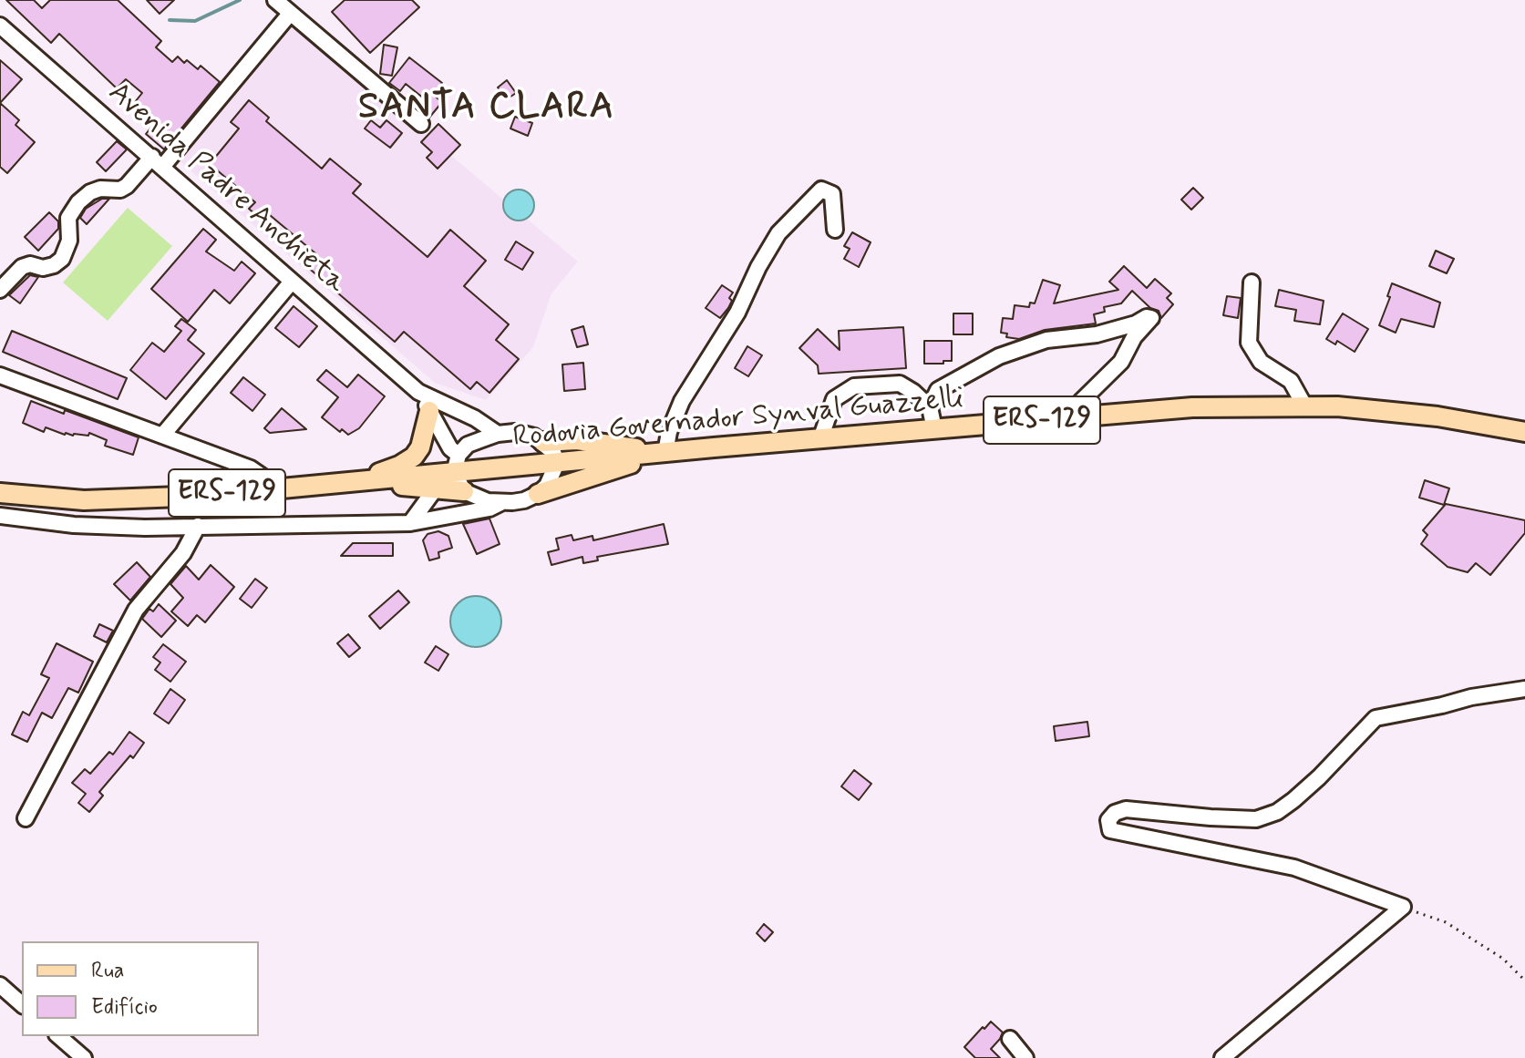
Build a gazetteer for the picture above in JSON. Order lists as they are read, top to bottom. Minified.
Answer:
{"streets":{"main road":["Rodovia Governador Synval Guazzelli","ERS-129"],"street":["Avenida Padre Anchieta"]},"crossings":[["Avenida Padre Anchieta","Rodovia Governador Synval Guazzelli"]],"districts":["SANTA CLARA"],"legend":["Rua","Edifício"]}
